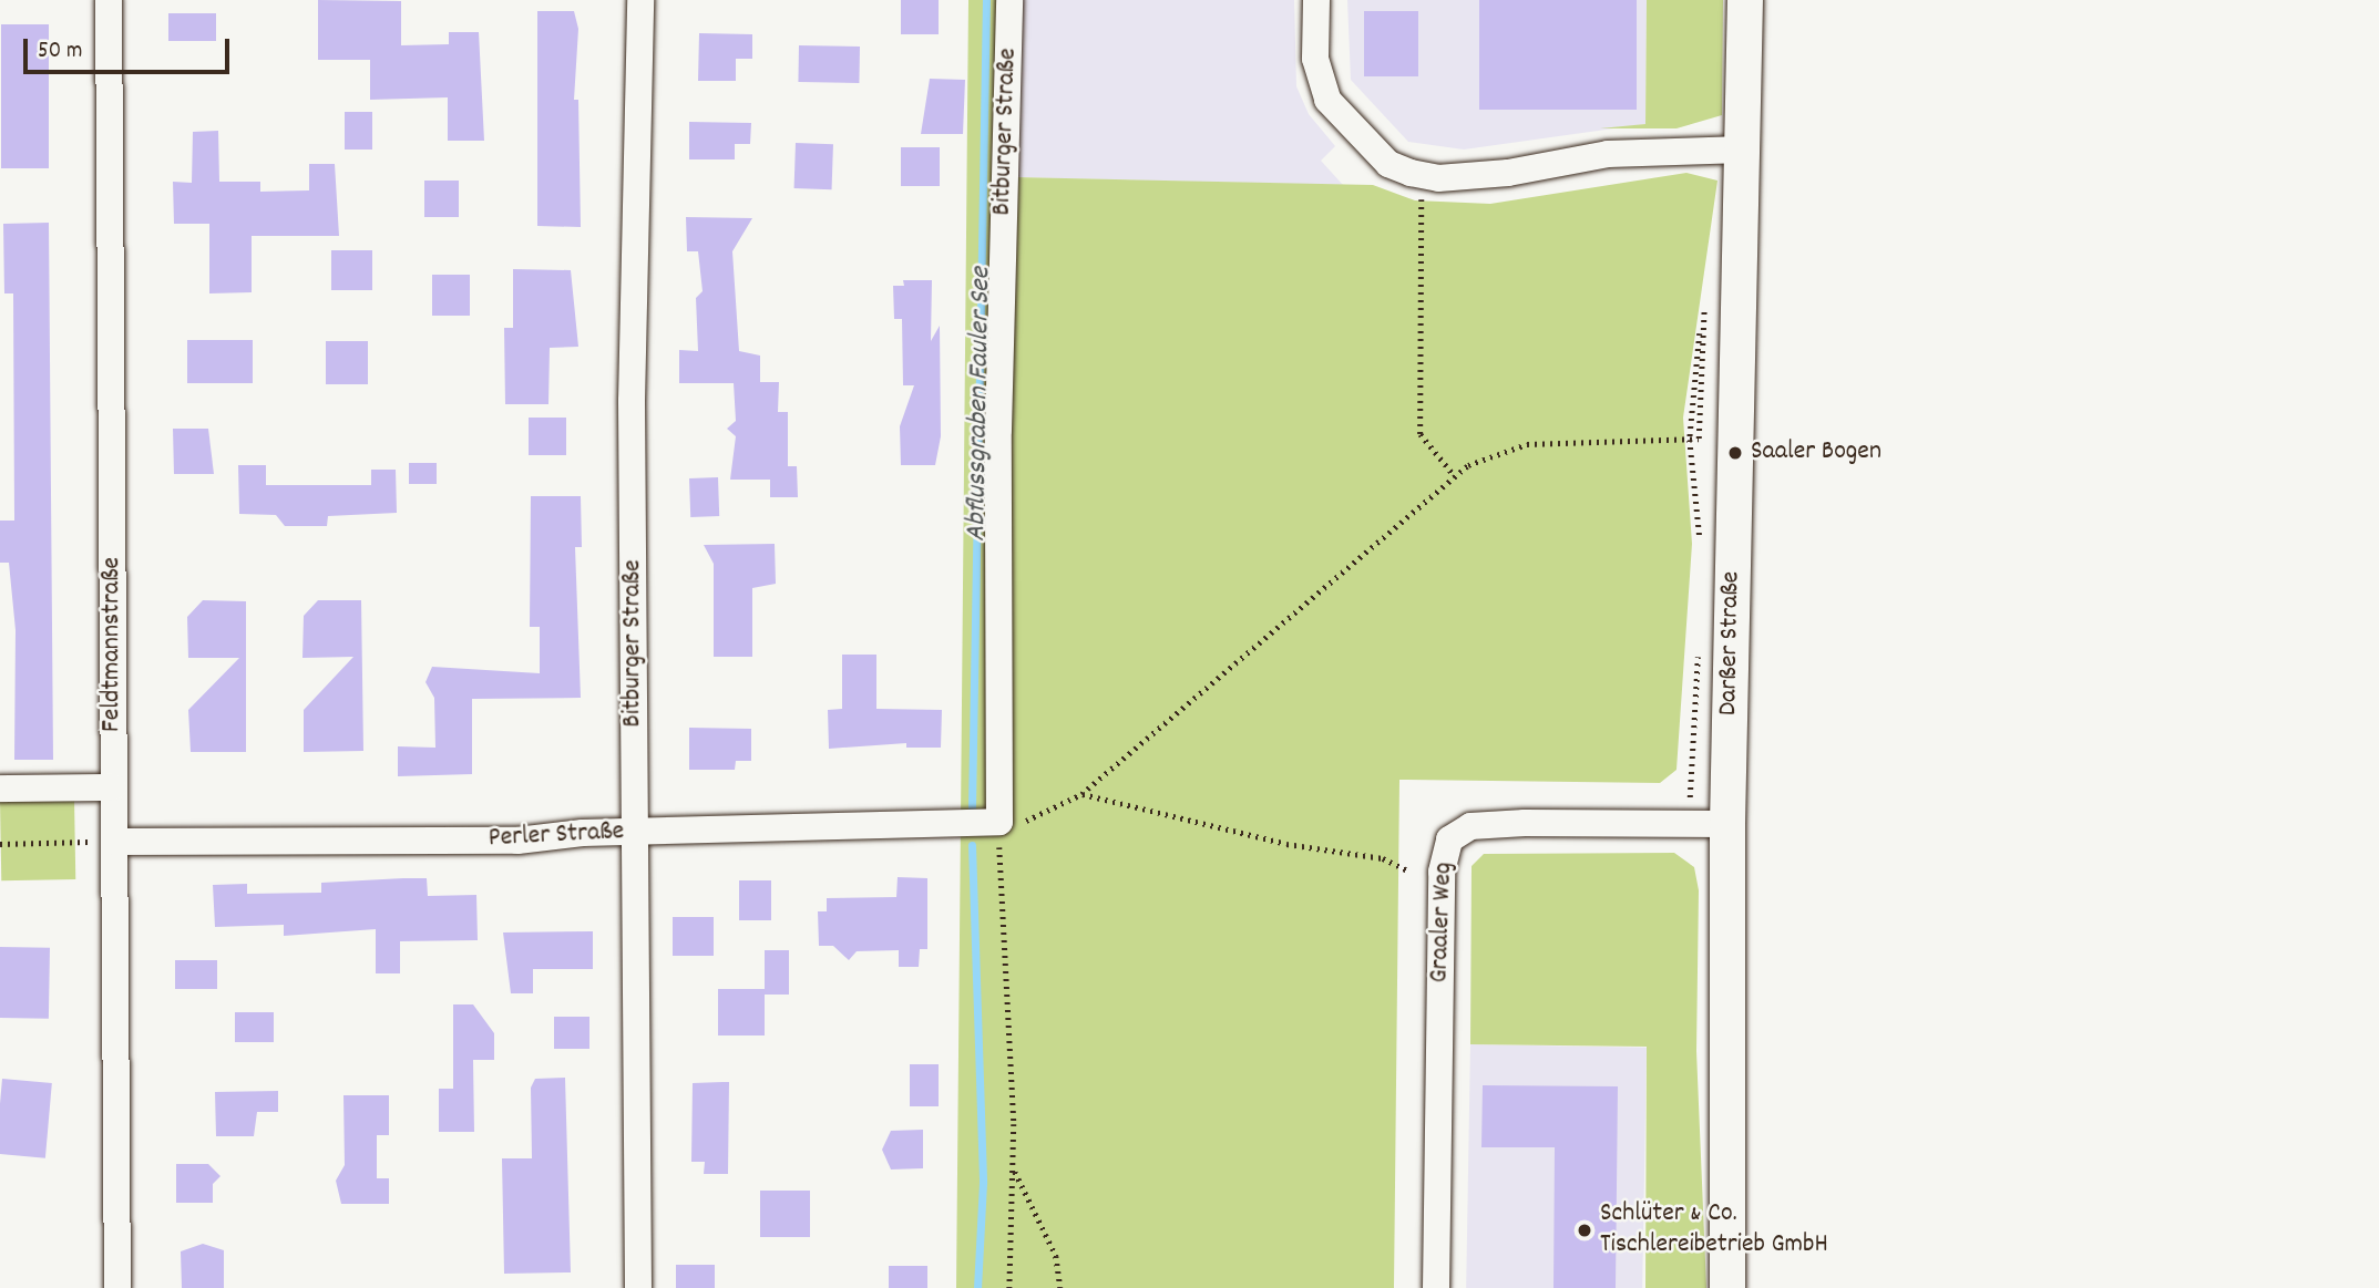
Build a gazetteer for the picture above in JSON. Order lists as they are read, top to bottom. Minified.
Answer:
{"streets":{"main road":["Darßer Straße"],"street":["Bitburger Straße","Feldtmannstraße","Perler Straße","Graaler Weg"]},"crossings":[["Bitburger Straße","Perler Straße"],["Darßer Straße","Graaler Weg"],["Feldtmannstraße","Perler Straße"]],"water":["Abflussgraben Fauler See"],"places":["Saaler Bogen","Schlüter & Co. Tischlereibetrieb GmbH"],"scale_bar":"50 m"}
